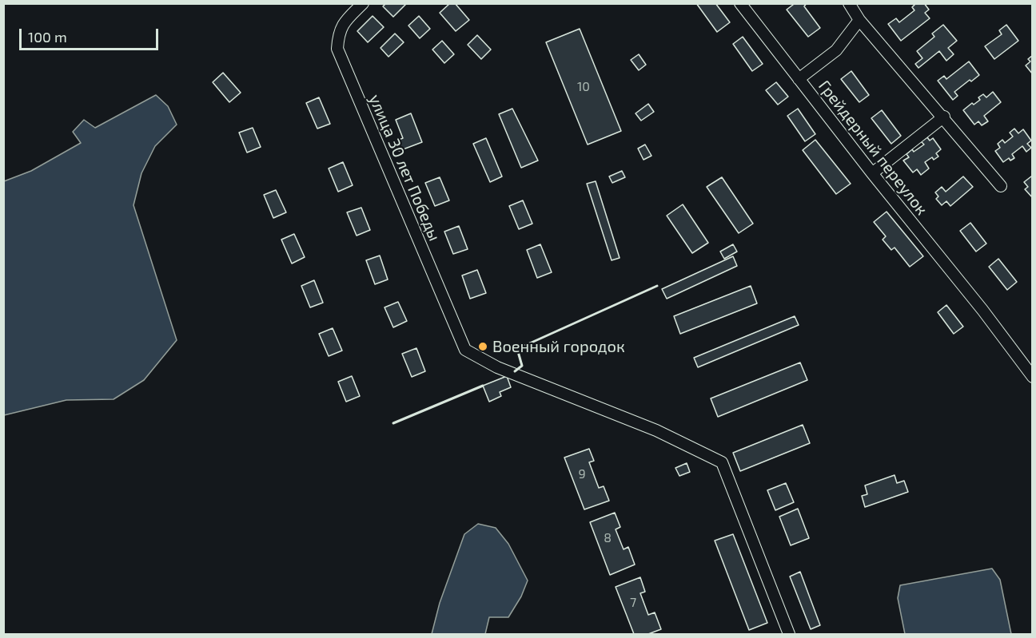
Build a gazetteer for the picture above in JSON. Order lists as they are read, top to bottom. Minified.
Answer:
{"streets":{"street":["Грейдерный переулок","улица 30 лет Победы"]},"places":["Военный городок"],"house_numbers":["10","9","8","7"],"scale_bar":"100 m"}
